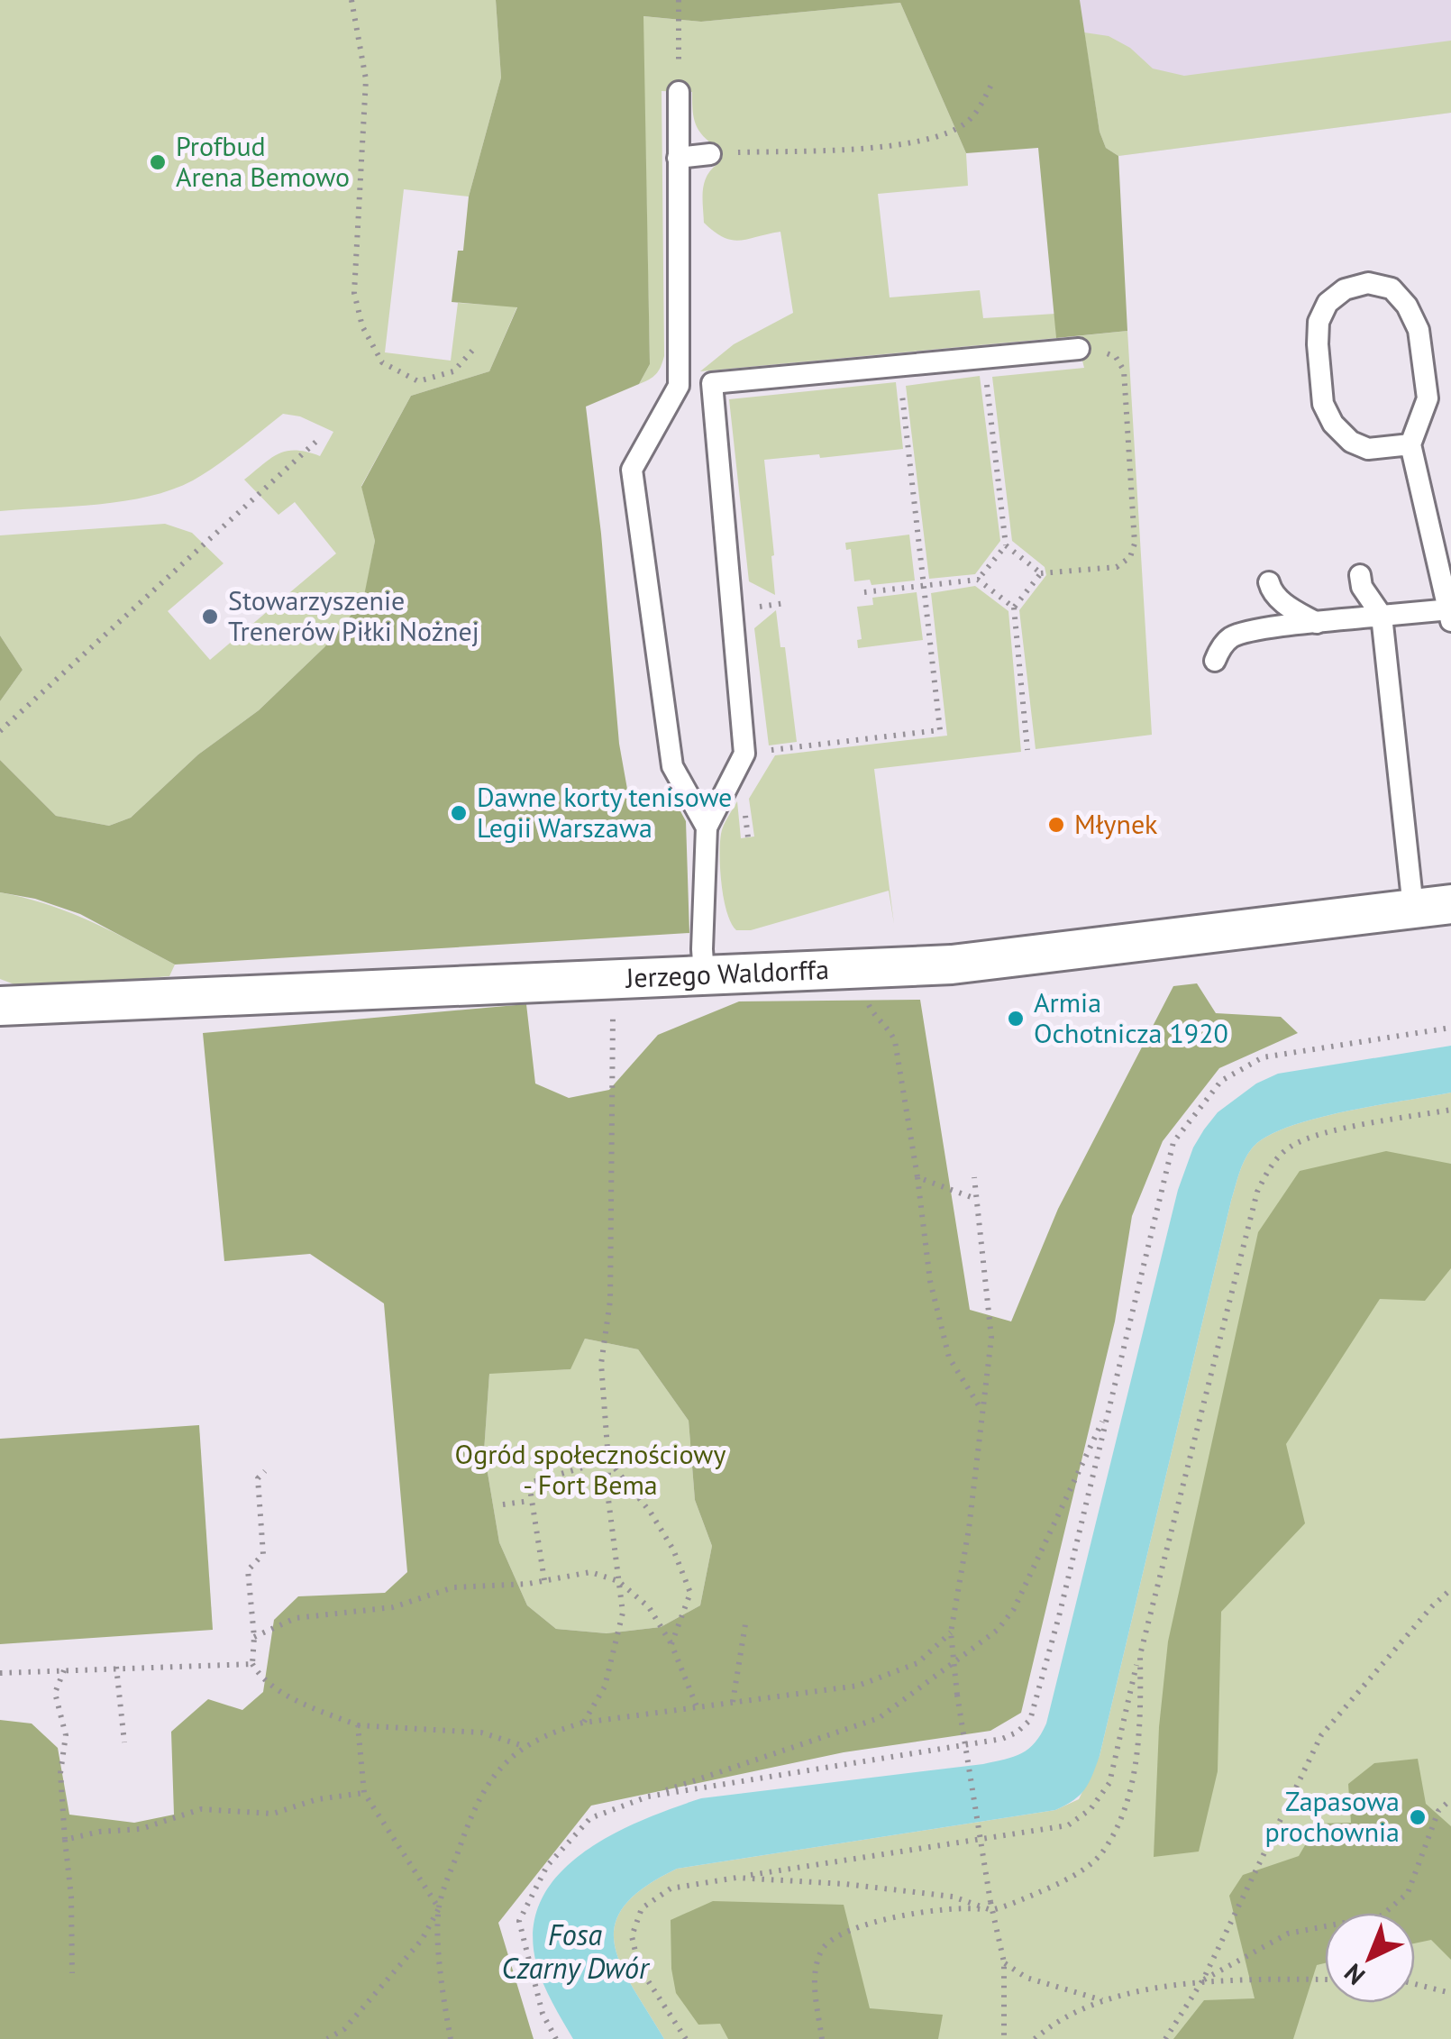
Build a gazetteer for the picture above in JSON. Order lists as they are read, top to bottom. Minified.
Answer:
{"streets":{"street":["Jerzego Waldorffa"]},"water":["Fosa Czarny Dwór"],"parks":["Ogród społecznościowy - Fort Bema"],"places":["Profbud Arena Bemowo","Stowarzyszenie Trenerów Piłki Nożnej","Dawne korty tenisowe Legii Warszawa","Młynek","Armia Ochotnicza 1920","Zapasowa prochownia"],"north":"bottom left"}
